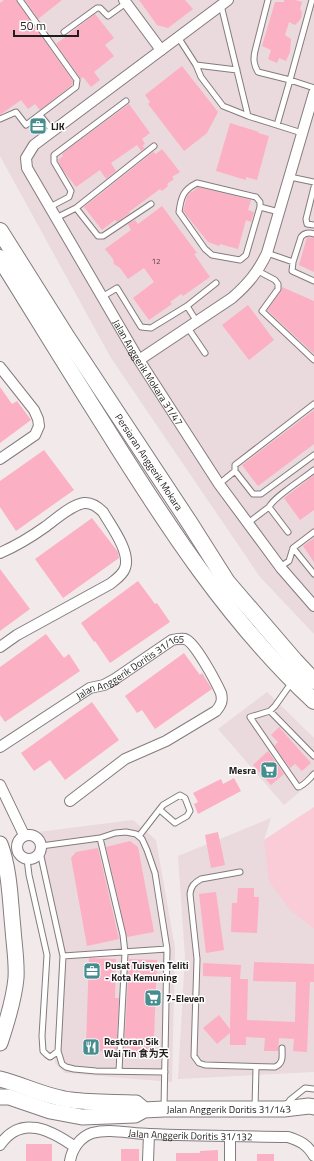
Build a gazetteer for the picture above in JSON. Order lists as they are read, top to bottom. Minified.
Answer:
{"streets":{"main road":["Persiaran Anggerik Mokara"],"street":["Jalan Anggerik Mokara 31/47","Jalan Anggerik Doritis 31/165","Jalan Anggerik Doritis 31/143","Jalan Anggerik Doritis 31/132"]},"places":{"office":["LJK","Pusat Tuisyen Teliti - Kota Kemuning"],"supermarket":["Mesra","7-Eleven"],"restaurant":["Restoran Sik Wai Tin 食为天"]},"house_numbers":["12"],"scale_bar":"50 m"}
